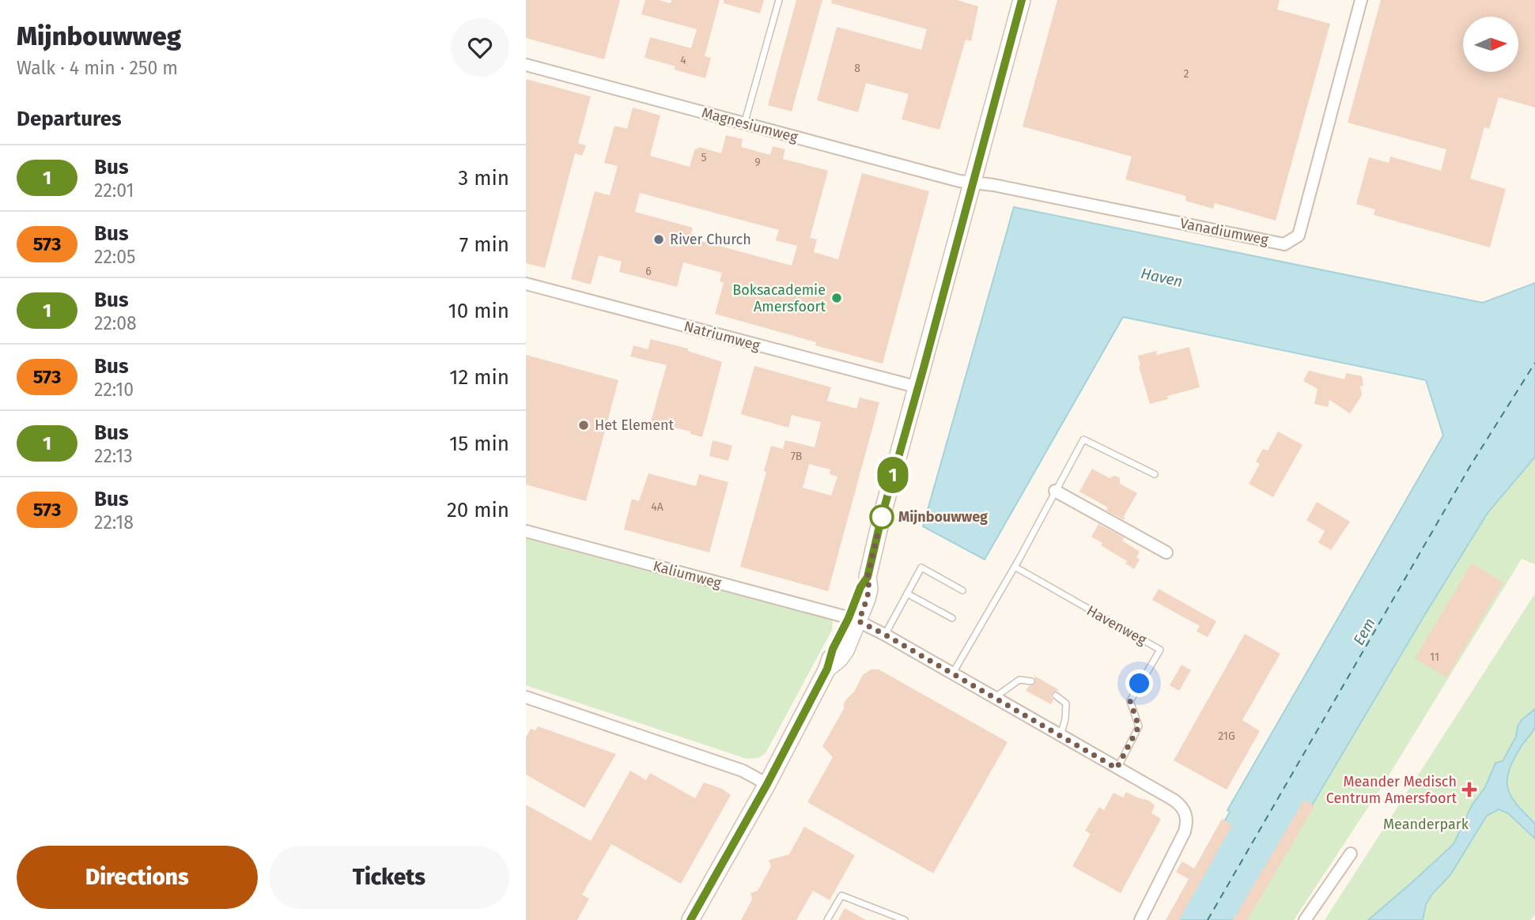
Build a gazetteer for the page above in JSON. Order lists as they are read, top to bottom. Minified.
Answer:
{"streets":{"street":["Magnesiumweg","Vanadiumweg","Natriumweg","Kaliumweg"],"lane":["Havenweg"]},"crossings":[["Magnesiumweg","Vanadiumweg"]],"water":["Haven","Eem"],"parks":["Meanderpark"],"places":{"other":["River Church","Boksacademie Amersfoort","Het Element","Mijnbouwweg"],"health":["Meander Medisch Centrum Amersfoort"]},"lines":["bus line 1"],"house_numbers":["4","8","2","5","9","6","7B","4A","11","21G"],"north":"right","page":{"heading":[["Mijnbouwweg","Walk · 4 min · 250 m"],"Departures"],"on_map":"1","list":[{"mark":"1","name":"Bus","note":"22:01","value":"3 min"},{"mark":"573","name":"Bus","note":"22:05","value":"7 min"},{"mark":"1","name":"Bus","note":"22:08","value":"10 min"},{"mark":"573","name":"Bus","note":"22:10","value":"12 min"},{"mark":"1","name":"Bus","note":"22:13","value":"15 min"},{"mark":"573","name":"Bus","note":"22:18","value":"20 min"}],"buttons":["Directions","Tickets"]}}
